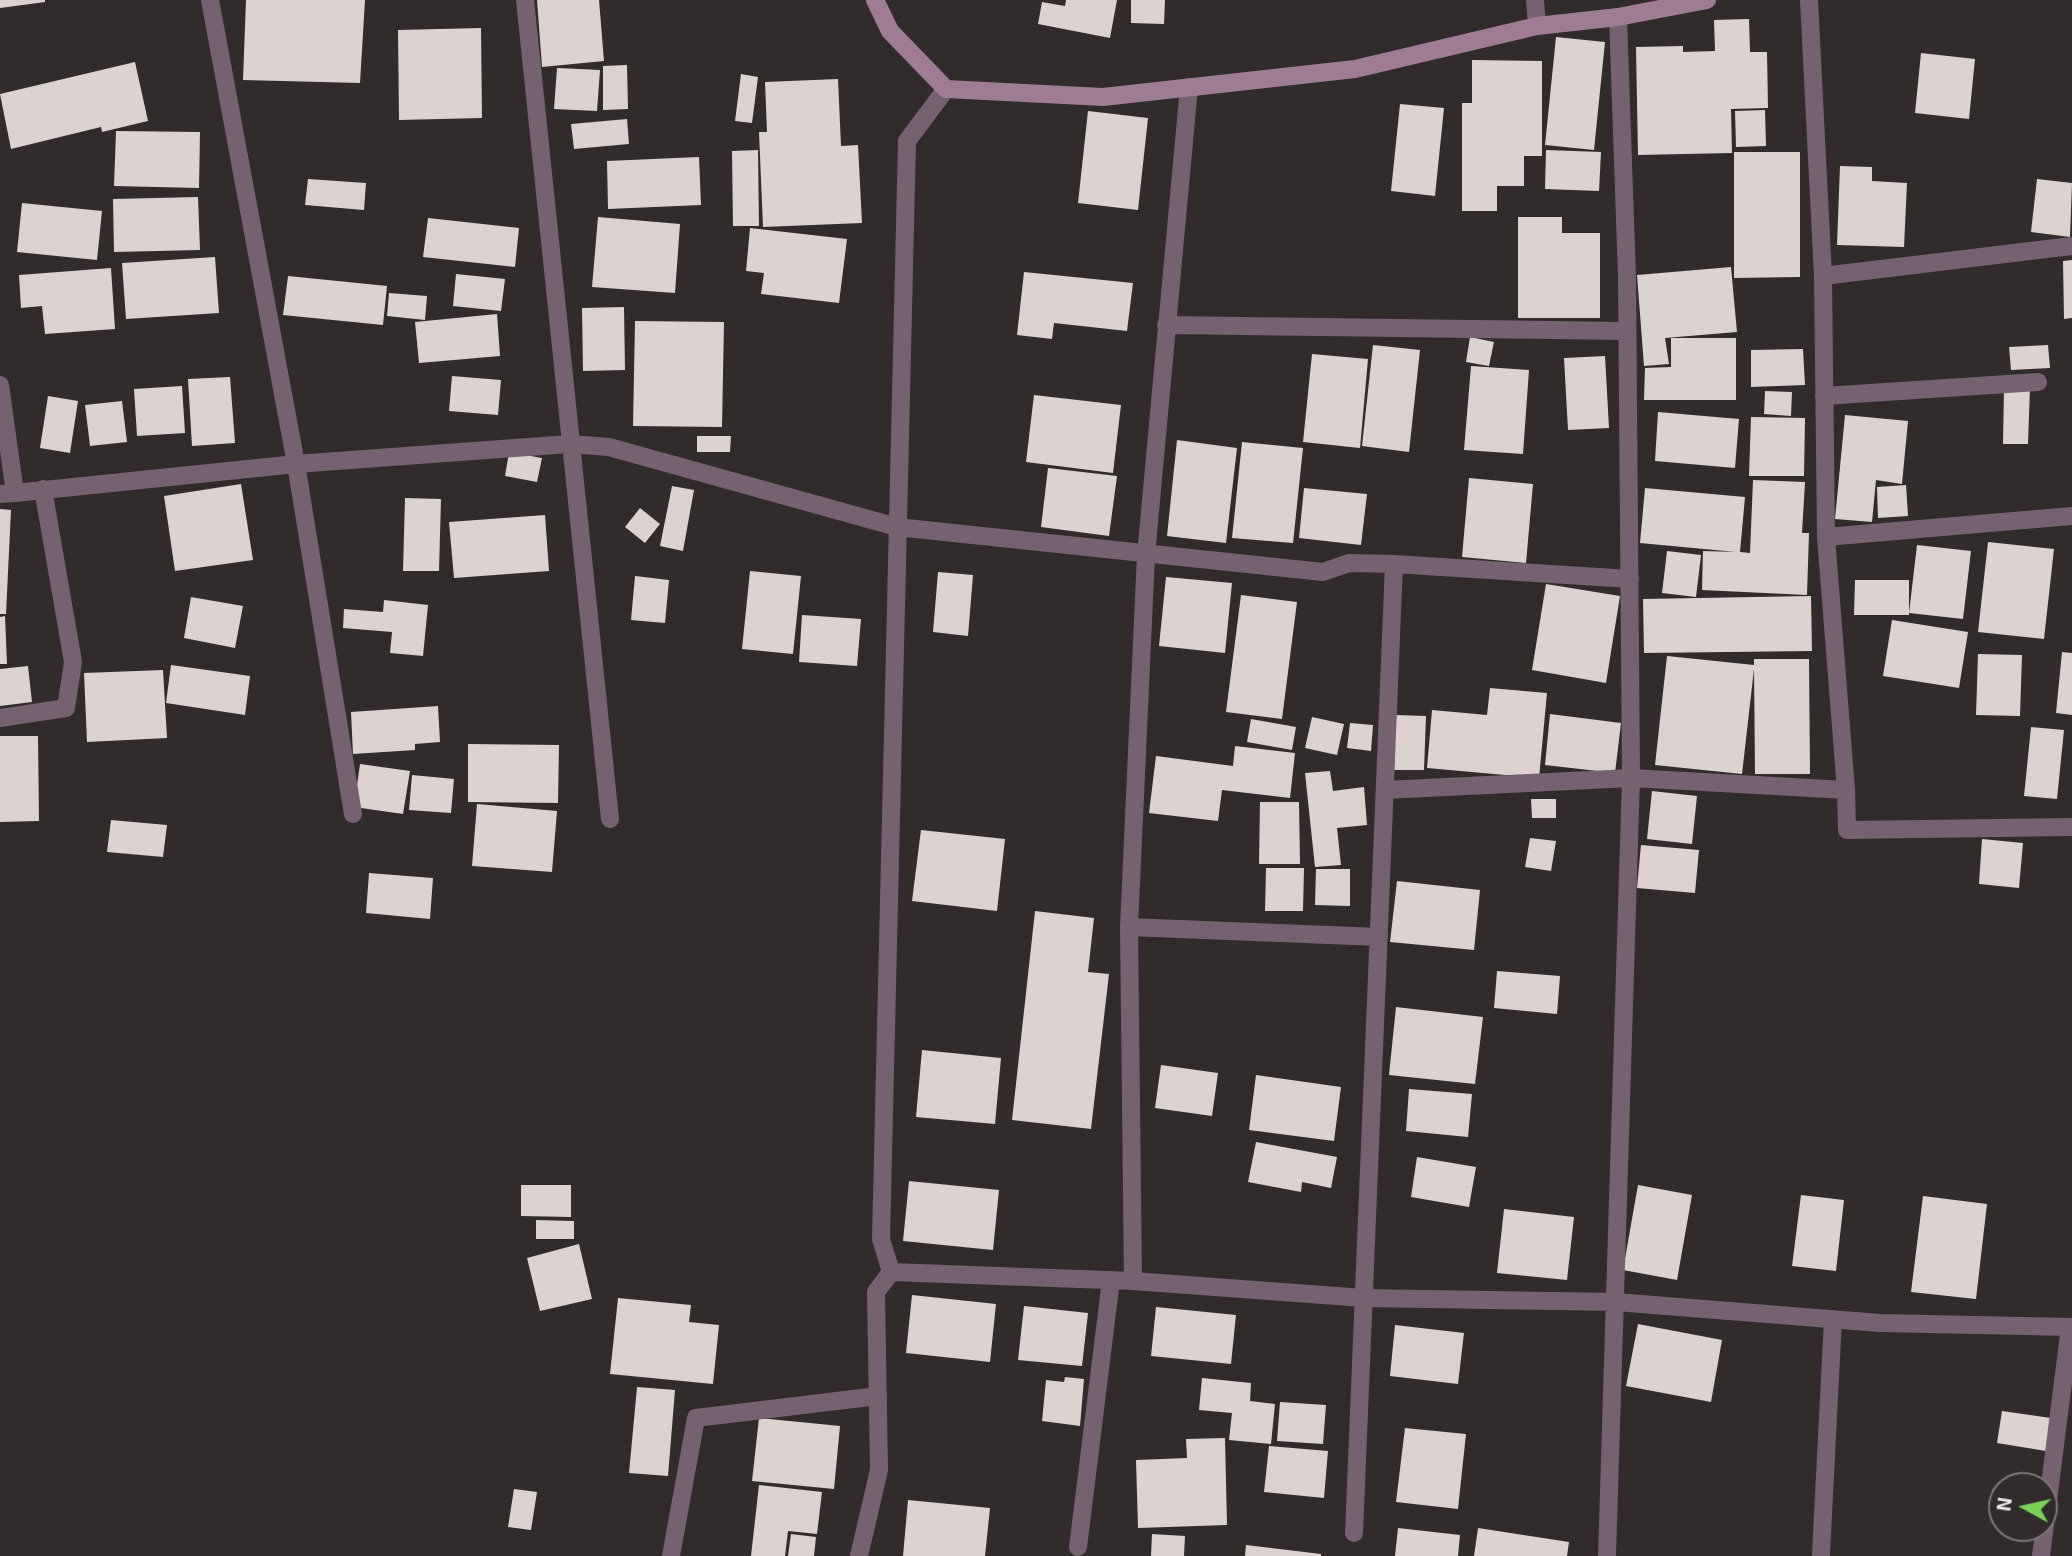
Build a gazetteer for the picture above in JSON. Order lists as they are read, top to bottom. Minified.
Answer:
{"north":"left"}
